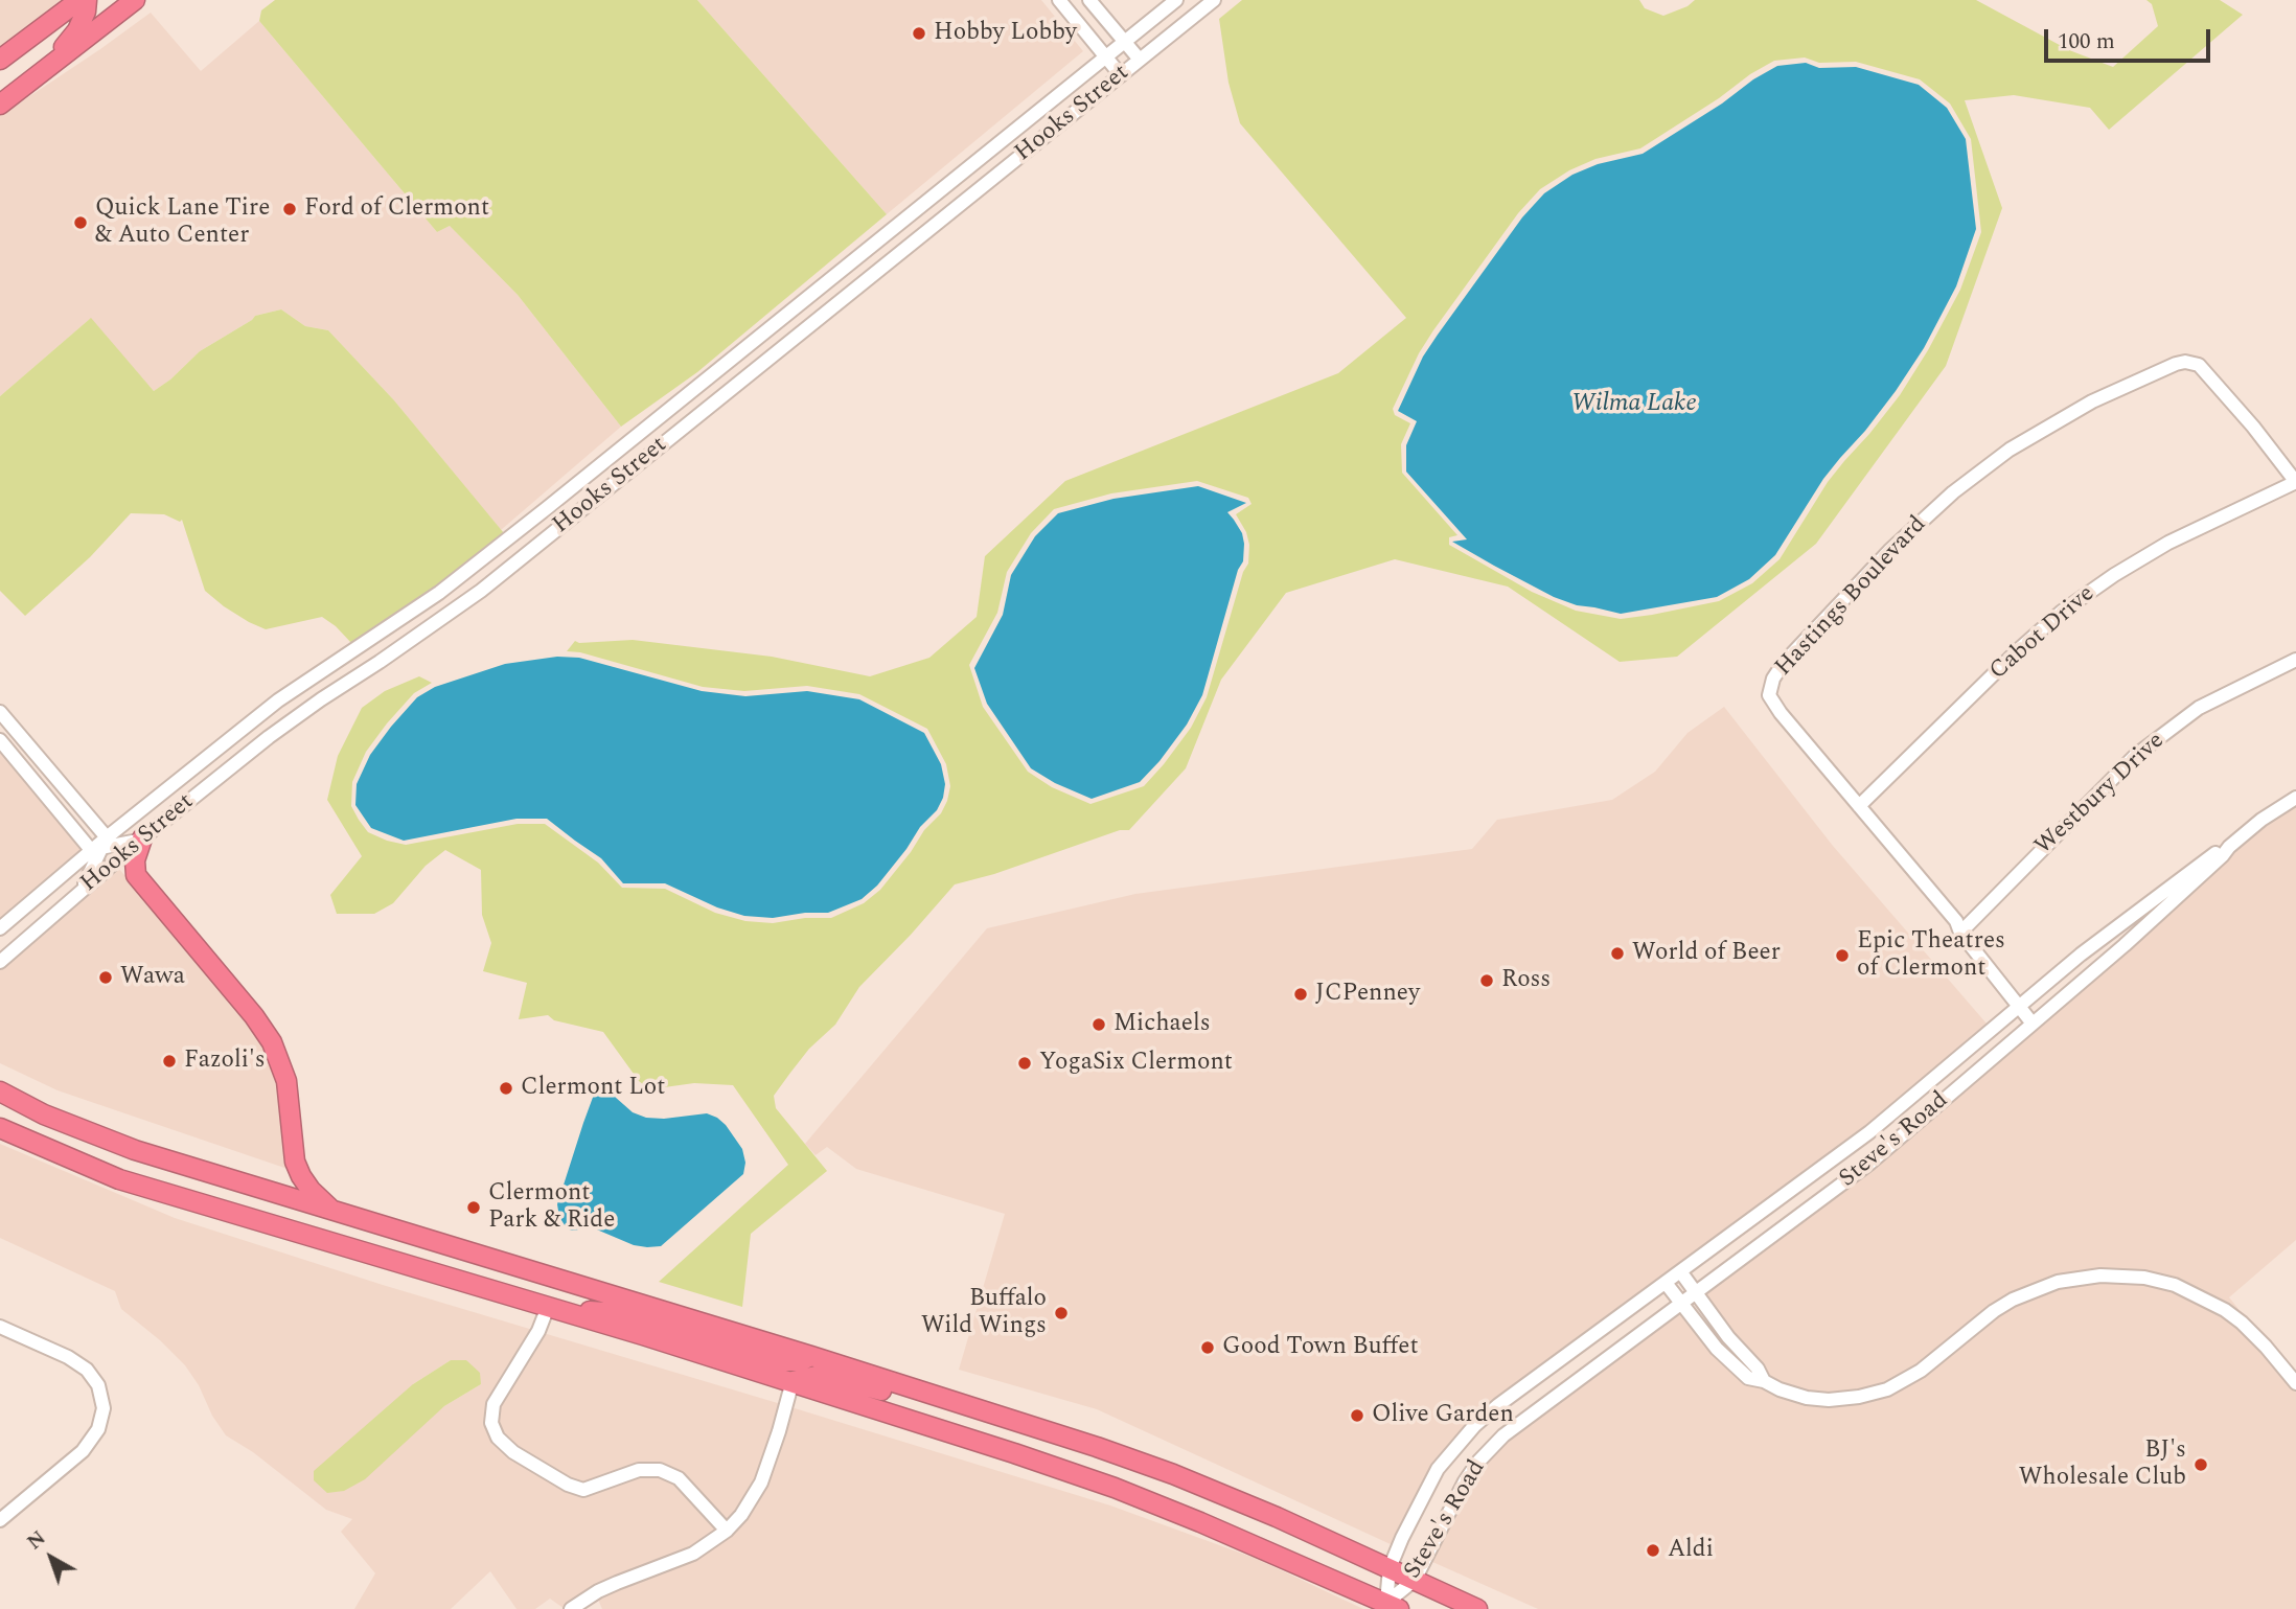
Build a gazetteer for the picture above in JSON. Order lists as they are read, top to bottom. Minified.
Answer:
{"streets":{"street":["Hooks Street","Hastings Boulevard","Cabot Drive","Westbury Drive","Steve's Road"]},"crossings":[["Hastings Boulevard","Cabot Drive"],["Hastings Boulevard","Westbury Drive"],["Hastings Boulevard","Steve's Road"]],"water":["Wilma Lake"],"places":["Hobby Lobby","Ford of Clermont","Quick Lane Tire & Auto Center","World of Beer","Epic Theatres of Clermont","Wawa","Ross","JCPenney","Michaels","Fazoli's","YogaSix Clermont","Clermont Lot","Clermont Park & Ride","Buffalo Wild Wings","Good Town Buffet","Olive Garden","BJ's Wholesale Club","Aldi"],"scale_bar":"100 m","north":"top left"}
